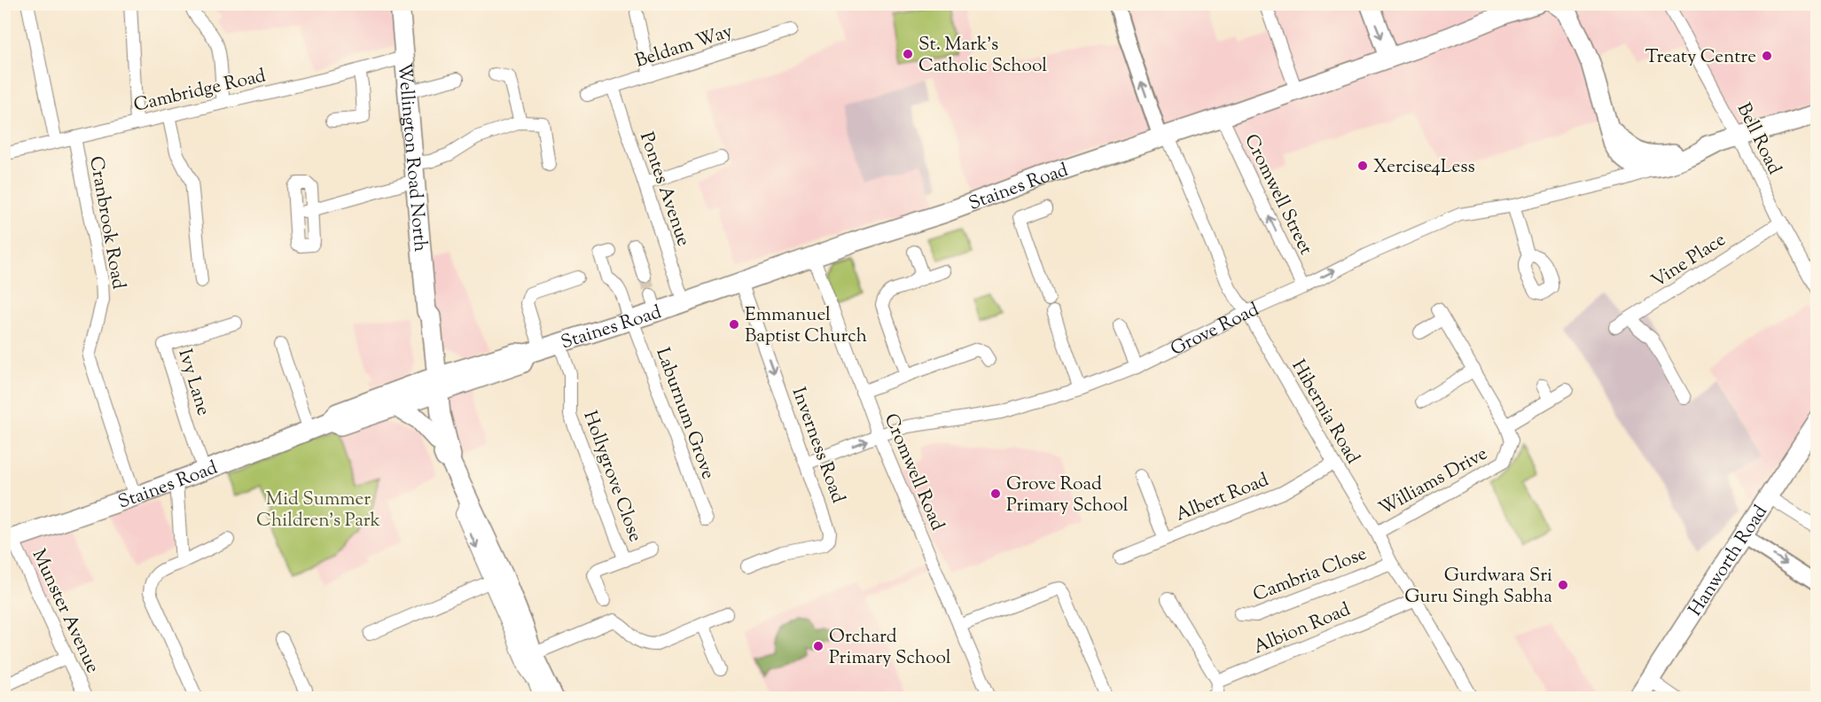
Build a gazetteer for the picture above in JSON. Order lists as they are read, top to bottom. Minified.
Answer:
{"streets":{"main road":["Wellington Road North","Staines Road","Hanworth Road"],"street":["Beldam Way","Cambridge Road","Bell Road","Pontes Avenue","Cromwell Street","Cranbrook Road","Vine Place","Grove Road","Ivy Lane","Hibernia Road","Laburnum Grove","Inverness Road","Cromwell Road","Hollygrove Close","Williams Drive","Albert Road","Cambria Close","Munster Avenue","Albion Road"]},"crossings":[["Beldam Way","Pontes Avenue"],["Cambridge Road","Wellington Road North"],["Cambridge Road","Cranbrook Road"],["Bell Road","Vine Place"],["Wellington Road North","Staines Road"],["Staines Road","Pontes Avenue"],["Staines Road","Cromwell Street"],["Staines Road","Cranbrook Road"],["Staines Road","Ivy Lane"],["Staines Road","Hibernia Road"],["Staines Road","Laburnum Grove"],["Staines Road","Inverness Road"],["Staines Road","Cromwell Road"],["Staines Road","Hollygrove Close"],["Staines Road","Munster Avenue"],["Cromwell Street","Grove Road"],["Grove Road","Hibernia Road"],["Grove Road","Inverness Road"],["Grove Road","Cromwell Road"],["Hibernia Road","Williams Drive"],["Hibernia Road","Albert Road"],["Hibernia Road","Cambria Close"],["Hibernia Road","Albion Road"]],"one_way":["Cromwell Street","Inverness Road"],"parks":["Mid Summer Children's Park"],"places":["St. Mark's Catholic School","Treaty Centre","Xercise4Less","Emmanuel Baptist Church","Grove Road Primary School","Gurdwara Sri Guru Singh Sabha","Orchard Primary School"]}
